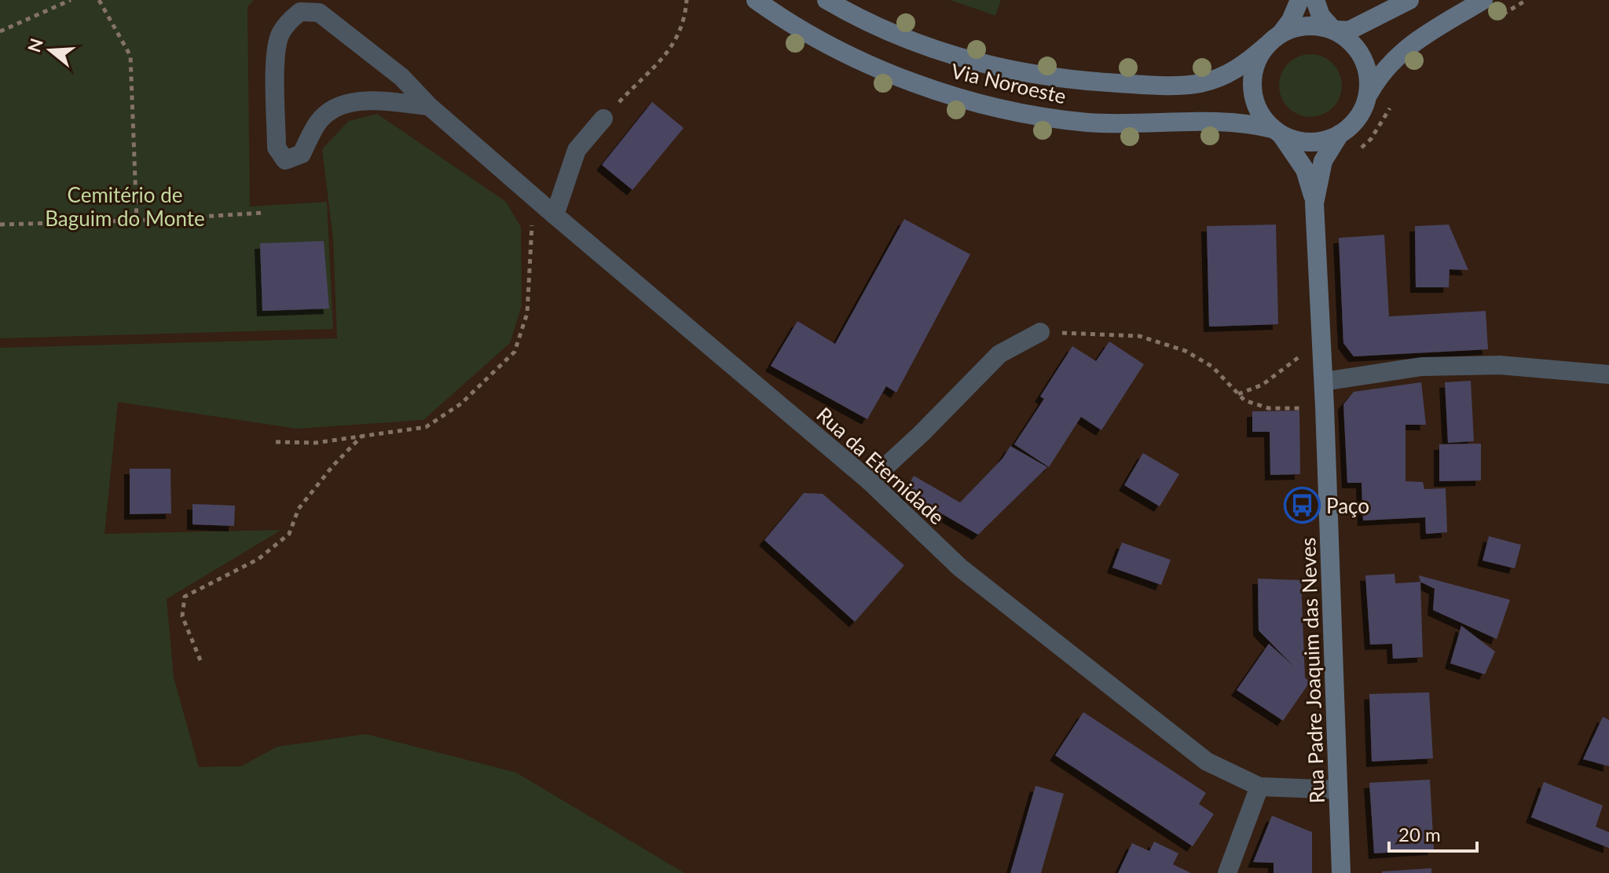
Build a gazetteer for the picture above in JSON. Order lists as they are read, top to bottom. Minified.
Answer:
{"streets":{"main road":["Via Noroeste","Rua Padre Joaquim das Neves"],"street":["Rua da Eternidade"]},"crossings":[["Via Noroeste","Rua Padre Joaquim das Neves"],["Rua da Eternidade","Rua Padre Joaquim das Neves"]],"parks":["Cemitério de Baguim do Monte"],"places":{"bus stop":["Paço"]},"scale_bar":"20 m","north":"left"}
